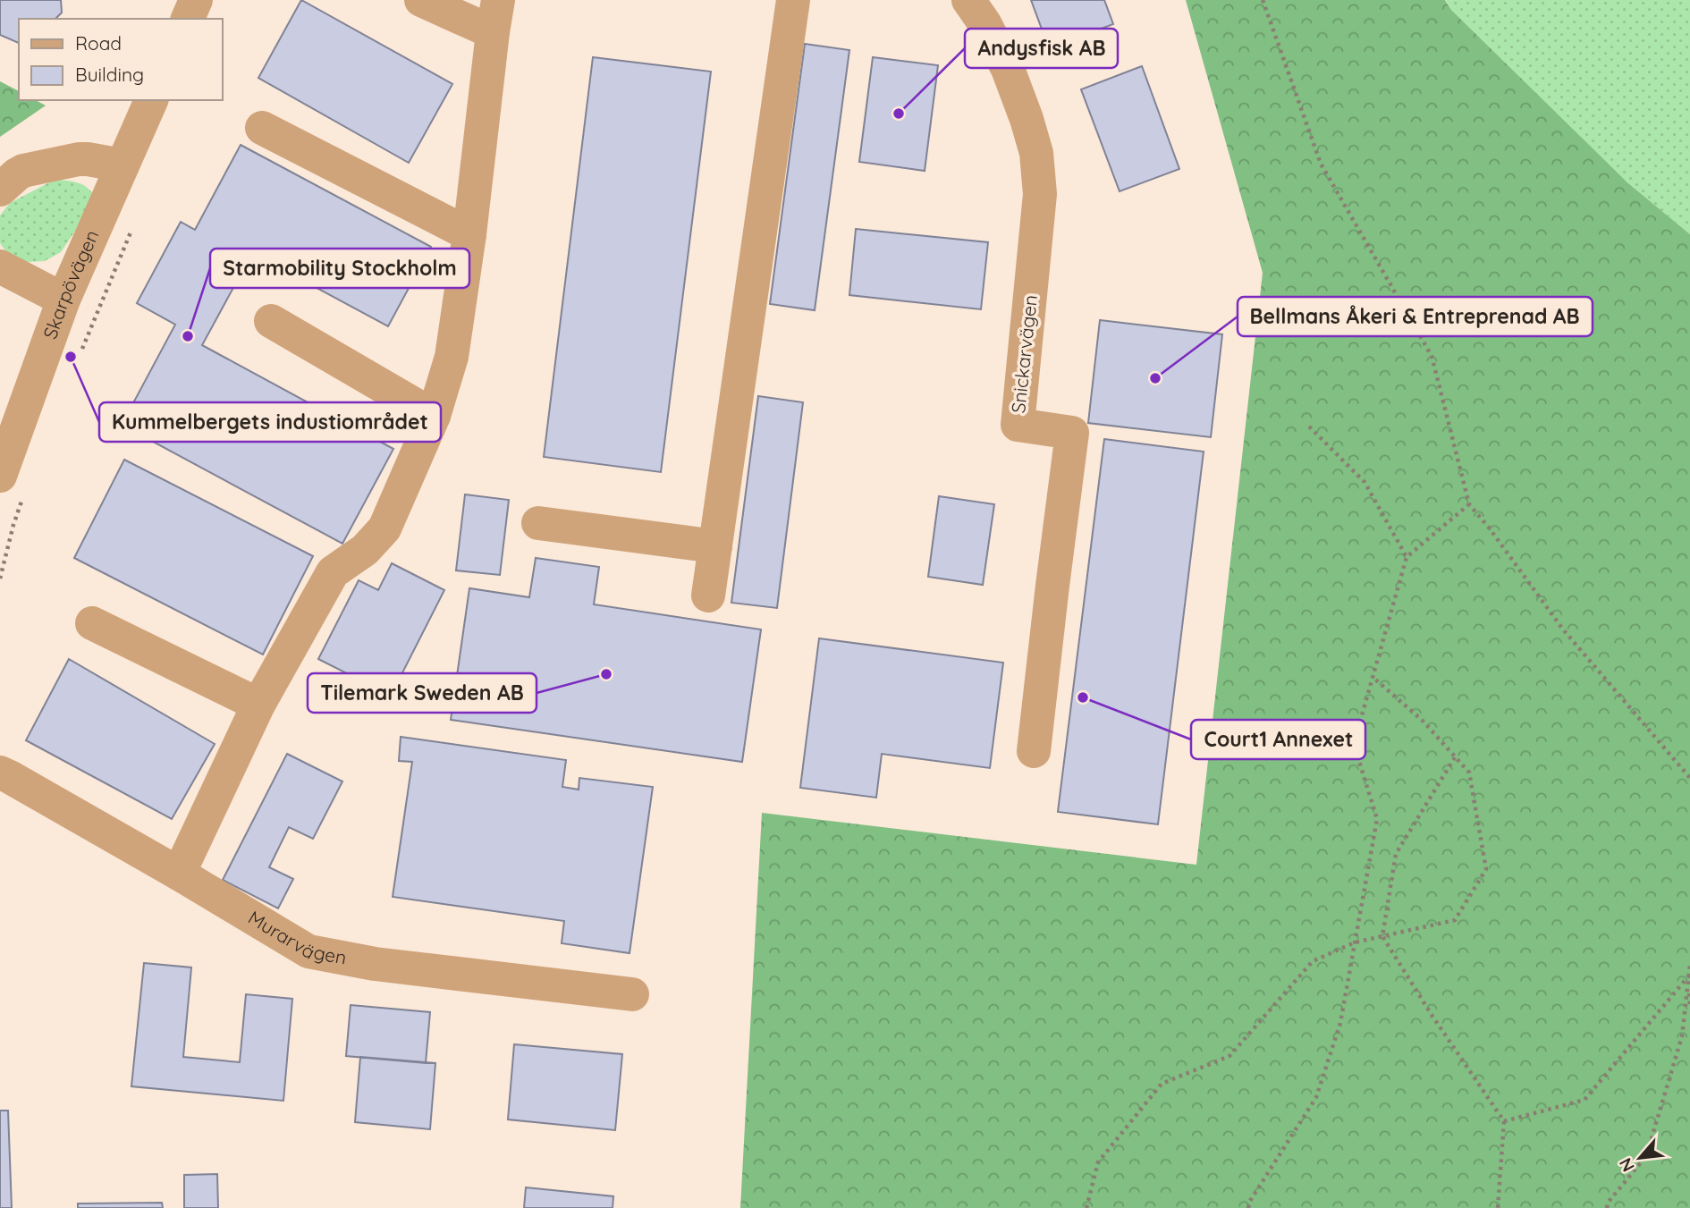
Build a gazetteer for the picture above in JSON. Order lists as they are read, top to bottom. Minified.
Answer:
{"streets":{"street":["Skarpövägen","Snickarvägen","Murarvägen"]},"places":["Andysfisk AB","Starmobility Stockholm","Kummelbergets industiområdet","Bellmans Åkeri & Entreprenad AB","Tilemark Sweden AB","Court1 Annexet"],"legend":["Road","Building"],"north":"bottom left"}
